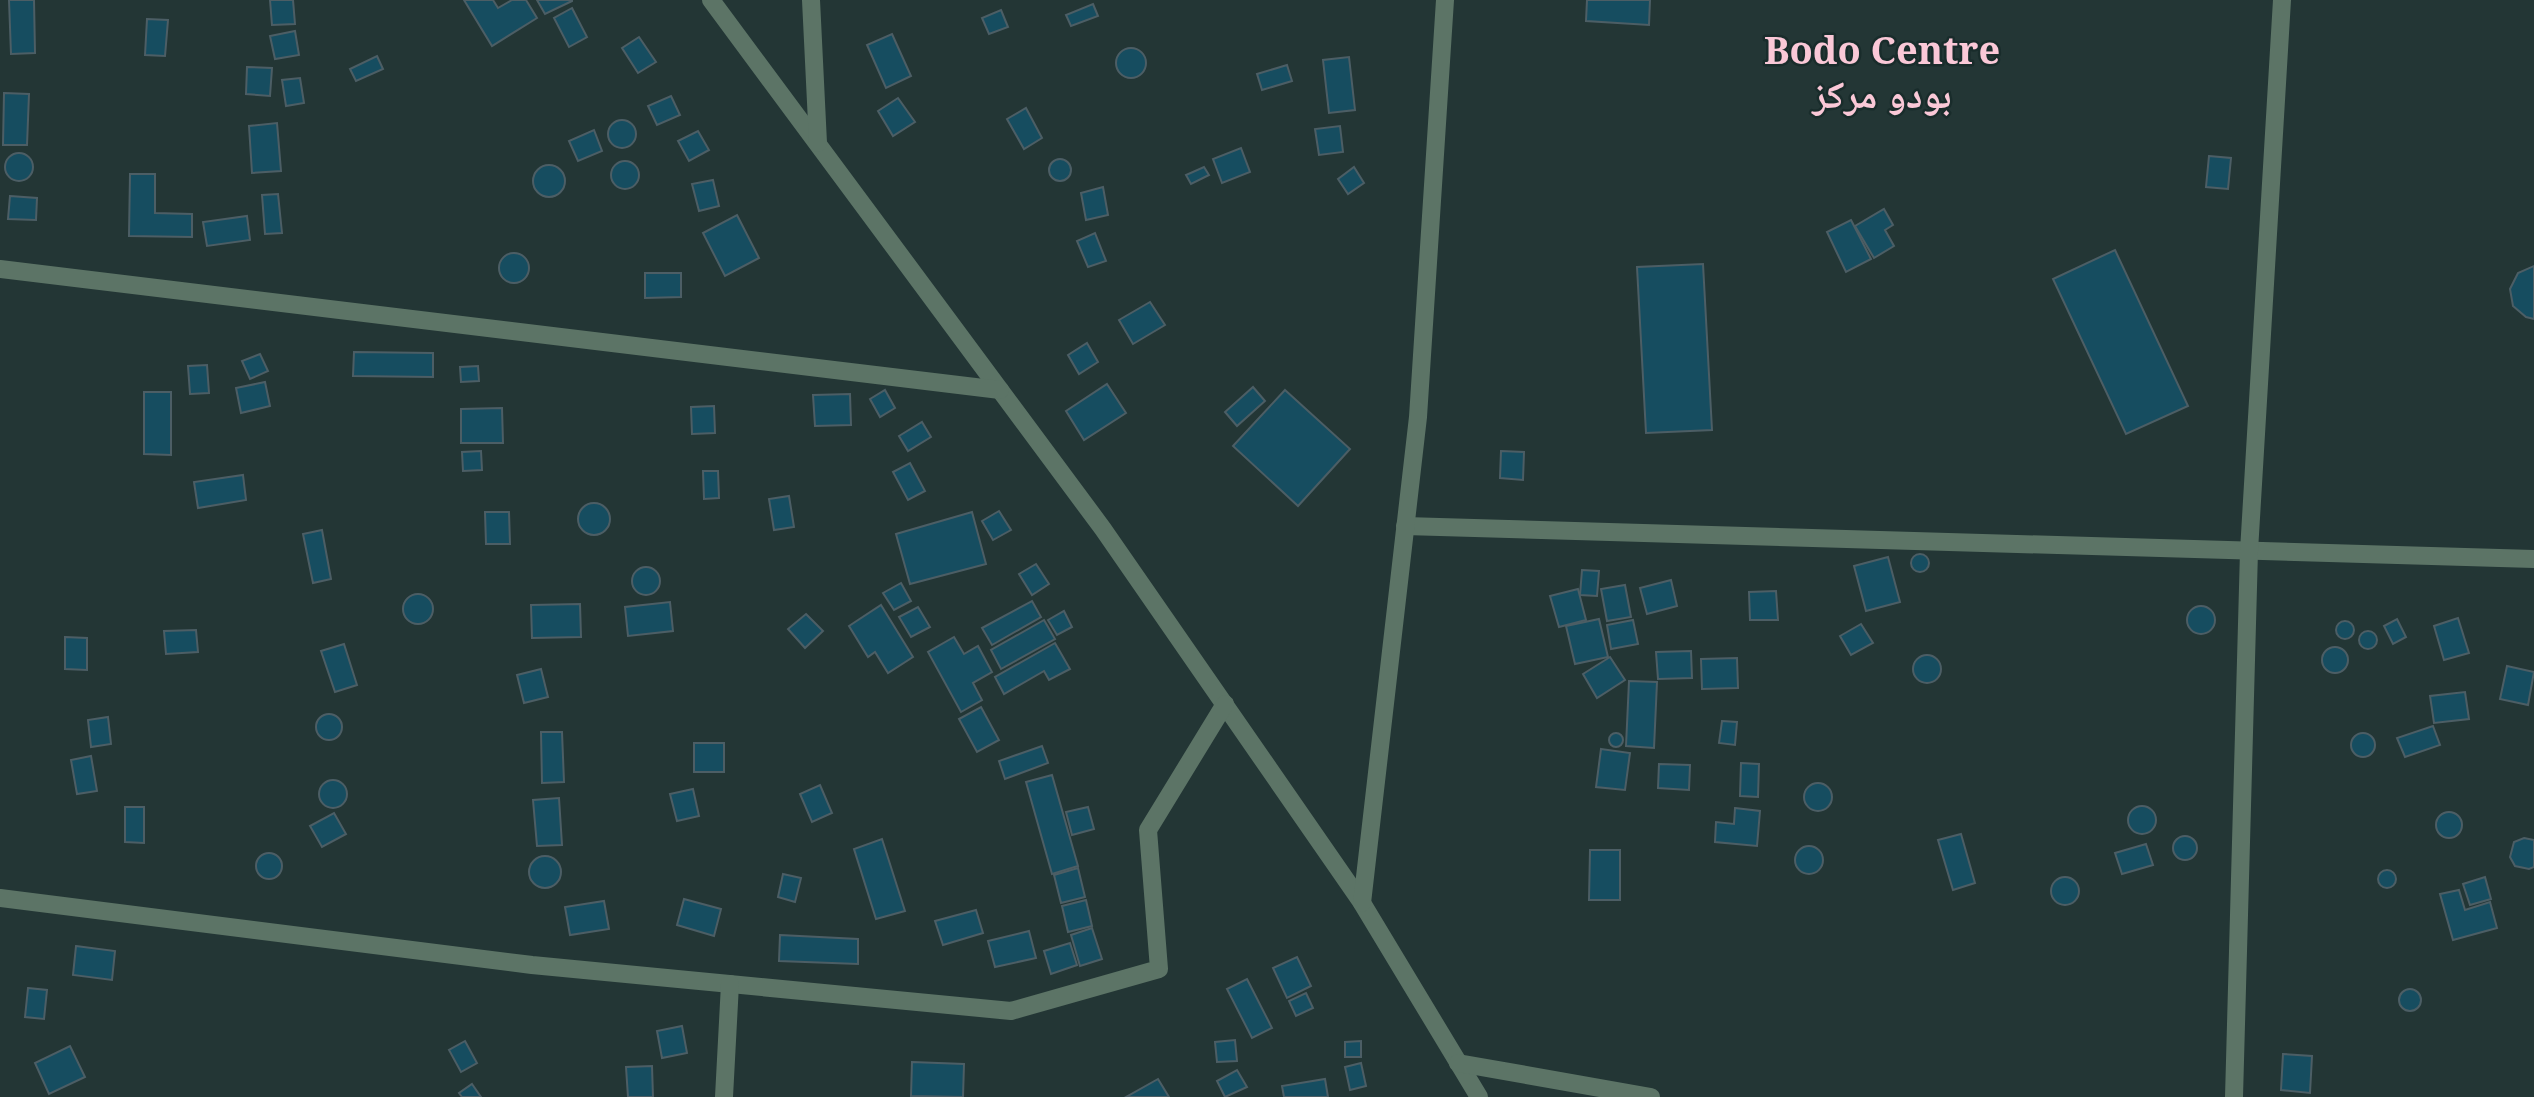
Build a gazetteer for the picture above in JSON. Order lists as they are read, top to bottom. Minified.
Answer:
{"districts":["Bodo Centre بودو مركز"]}
